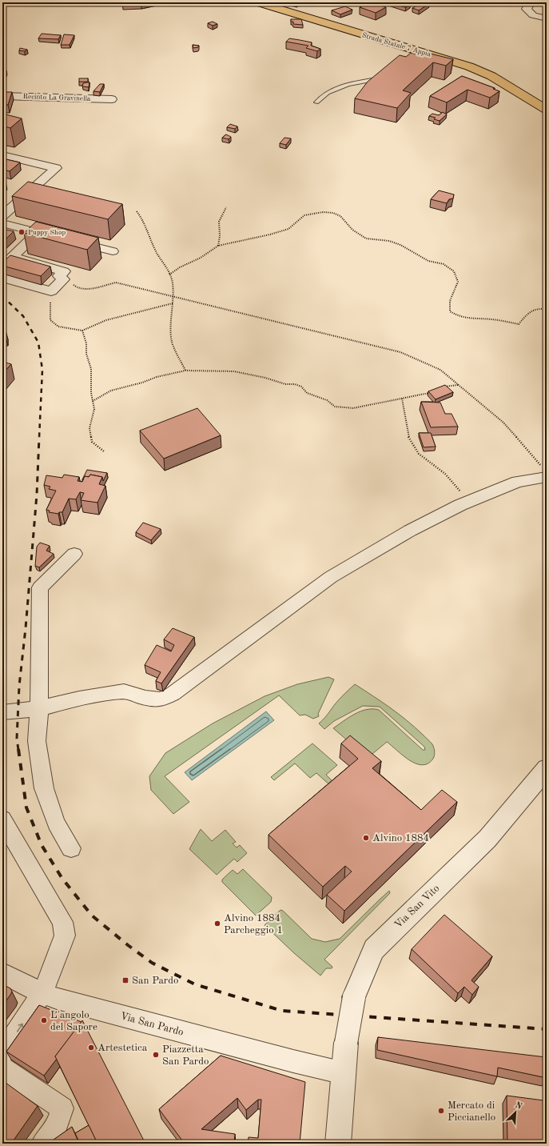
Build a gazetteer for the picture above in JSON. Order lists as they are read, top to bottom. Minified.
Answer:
{"streets":{"main road":["Strada Statale 7 Appia"],"street":["Recinto La Gravinella","Via San Vito","Via San Pardo"]},"crossings":[["Via San Vito","Via San Pardo"]],"places":{"other":["Puppy Shop","Alvino 1884","Alvino 1884 Parcheggio 1","L'angolo del Sapore","Artestetica","Piazzetta San Pardo","Mercato di Piccianello"],"transit":["San Pardo"]},"north":"top right"}
